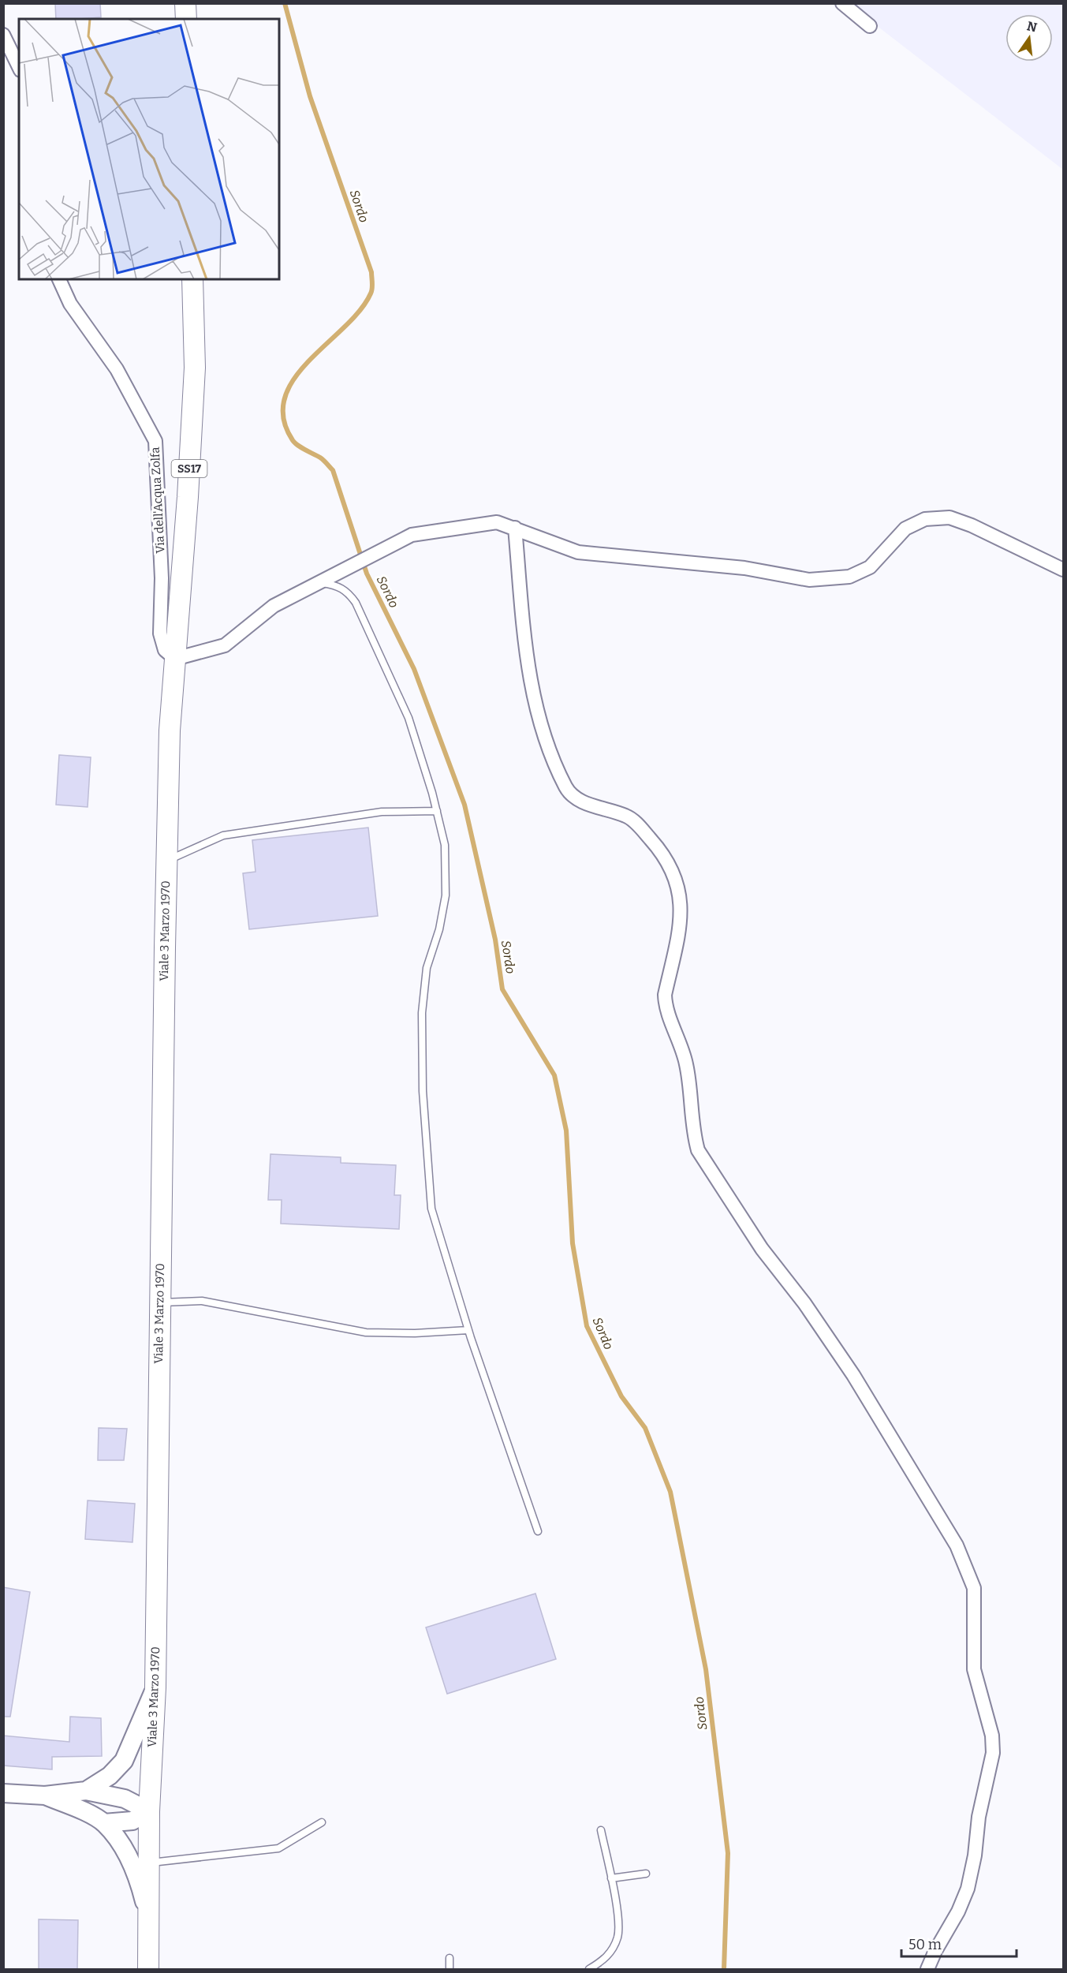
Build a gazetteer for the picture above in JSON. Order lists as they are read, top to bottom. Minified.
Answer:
{"streets":{"main road":["SS17","Viale 3 Marzo 1970"],"street":["Via dell'Acqua Zolfa"]},"crossings":[["SS17","Via dell'Acqua Zolfa"],["SS17","Viale 3 Marzo 1970"],["Via dell'Acqua Zolfa","Viale 3 Marzo 1970"]],"water":["Sordo"],"scale_bar":"50 m","north":"top"}
